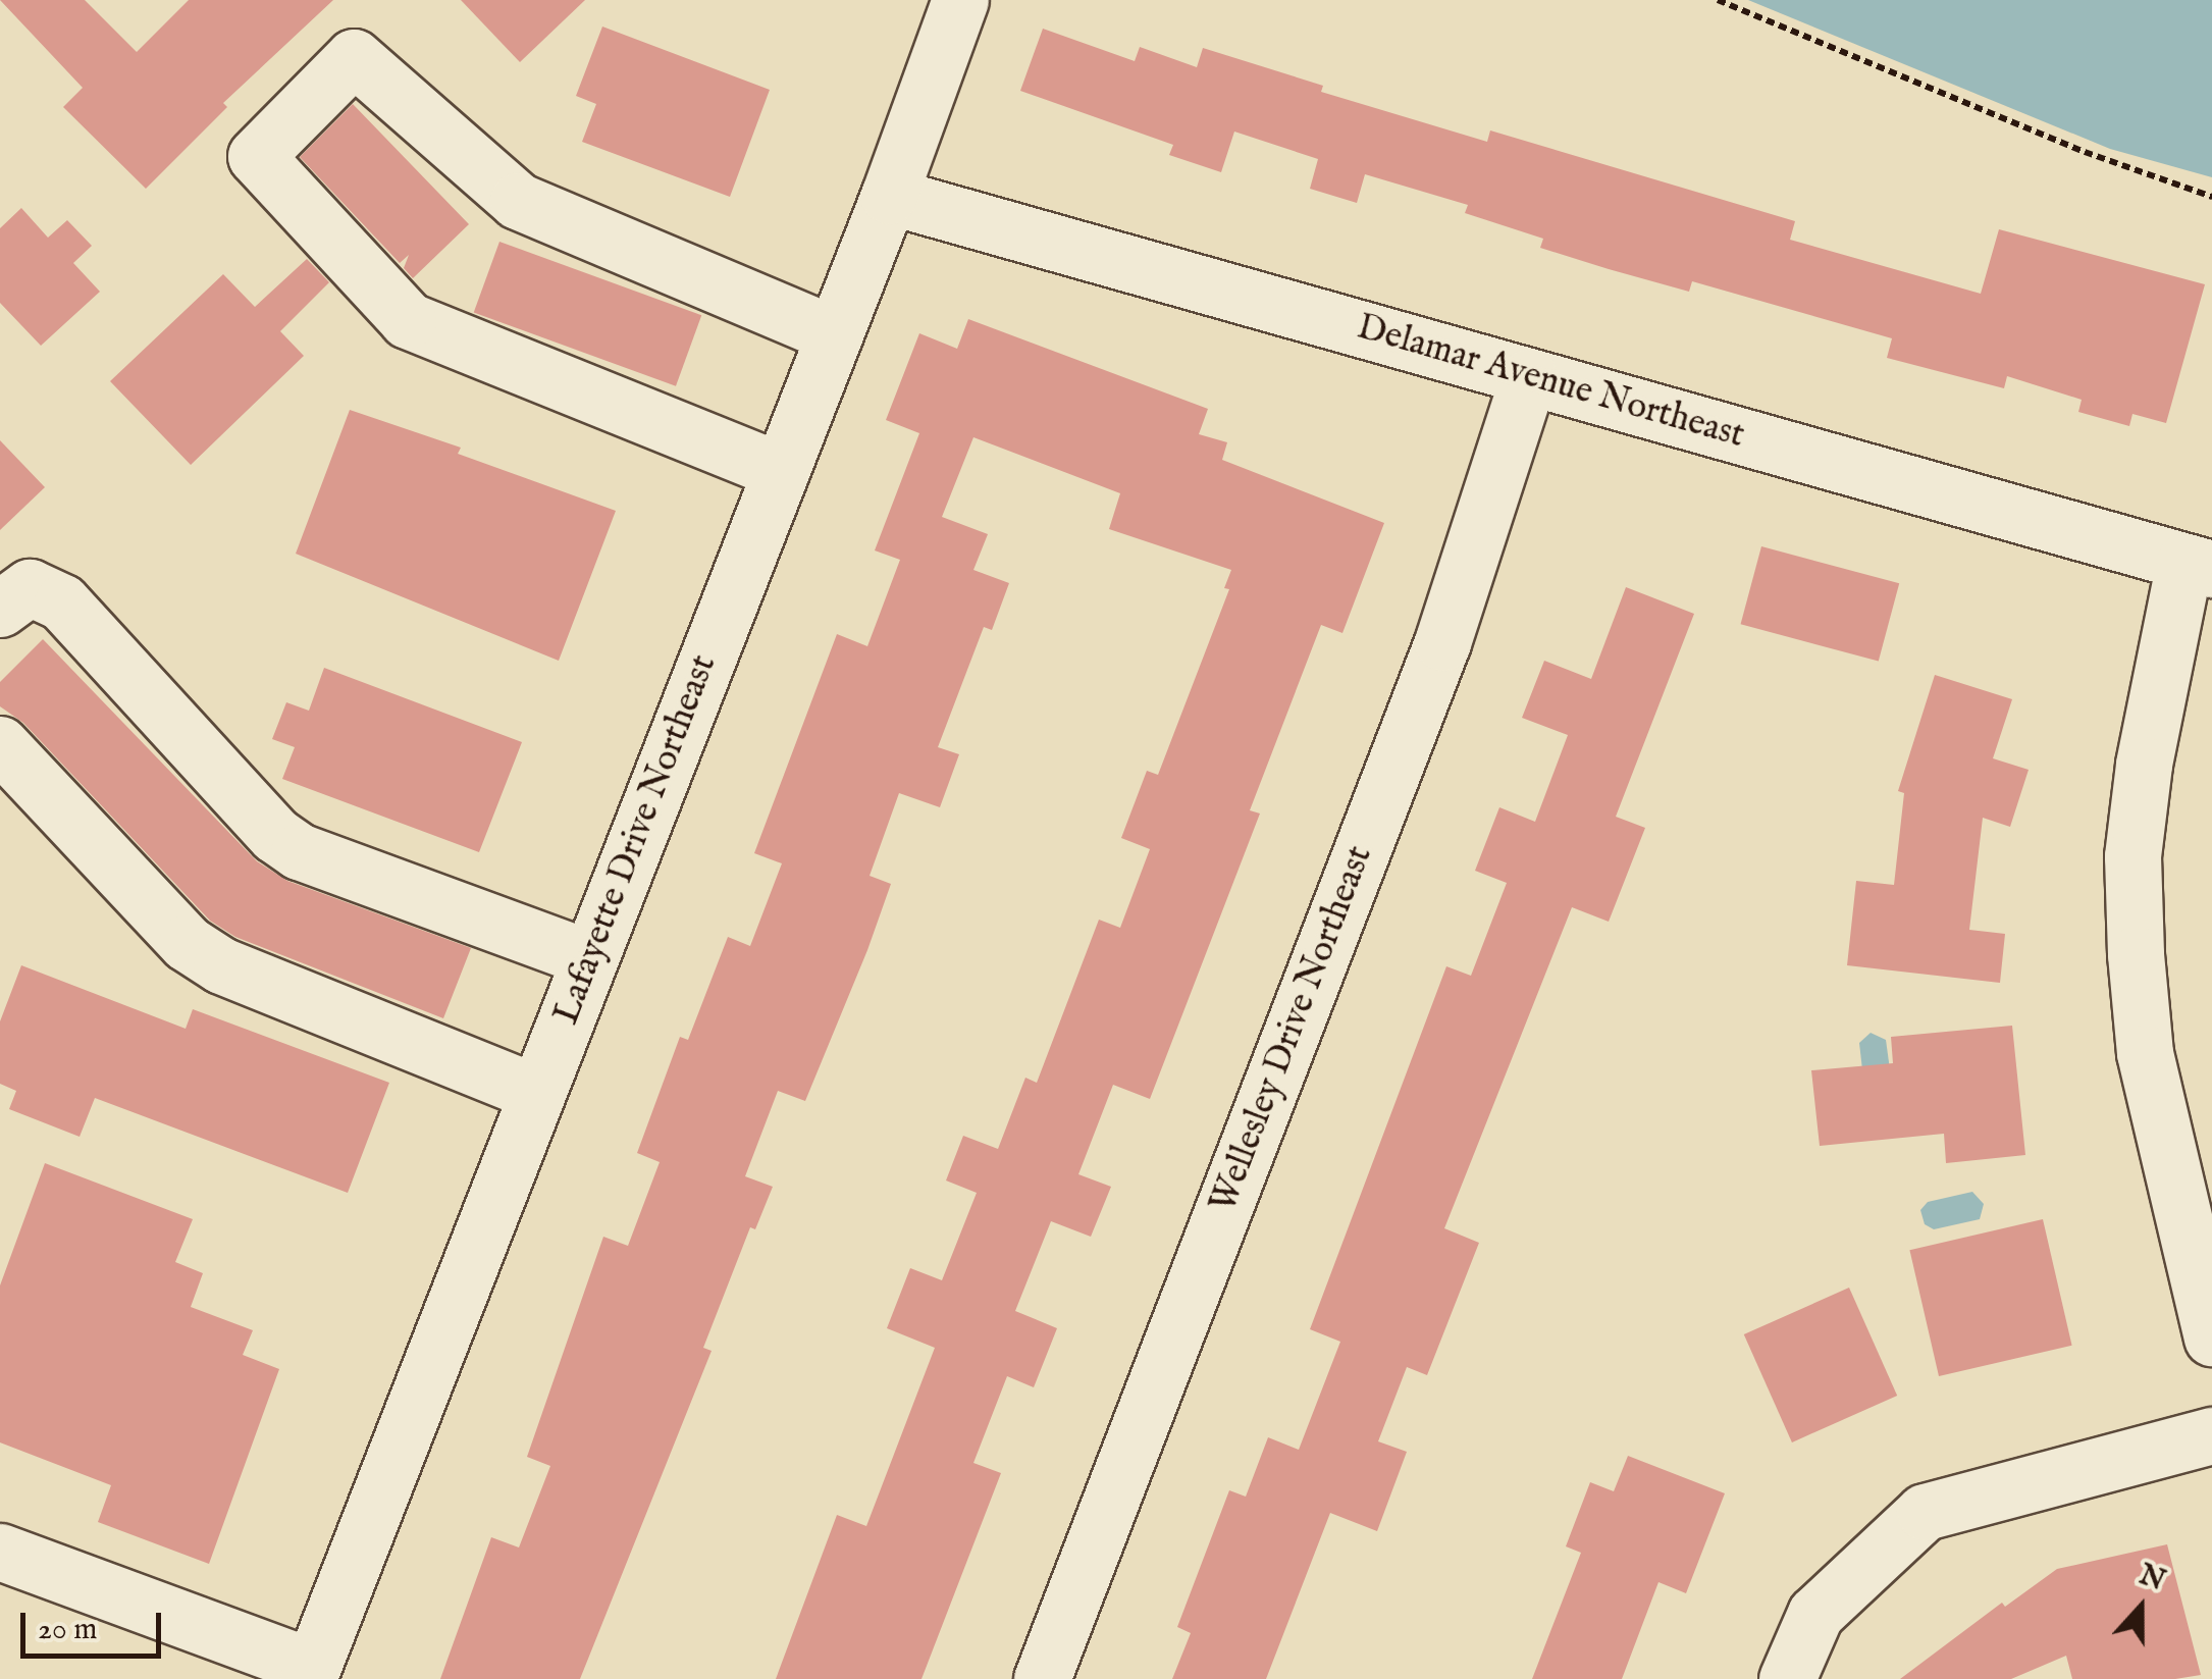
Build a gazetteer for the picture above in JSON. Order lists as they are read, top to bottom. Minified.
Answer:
{"streets":{"street":["Delamar Avenue Northeast","Lafayette Drive Northeast","Wellesley Drive Northeast"]},"crossings":[["Delamar Avenue Northeast","Lafayette Drive Northeast"],["Delamar Avenue Northeast","Wellesley Drive Northeast"]],"scale_bar":"20 m","north":"top"}
